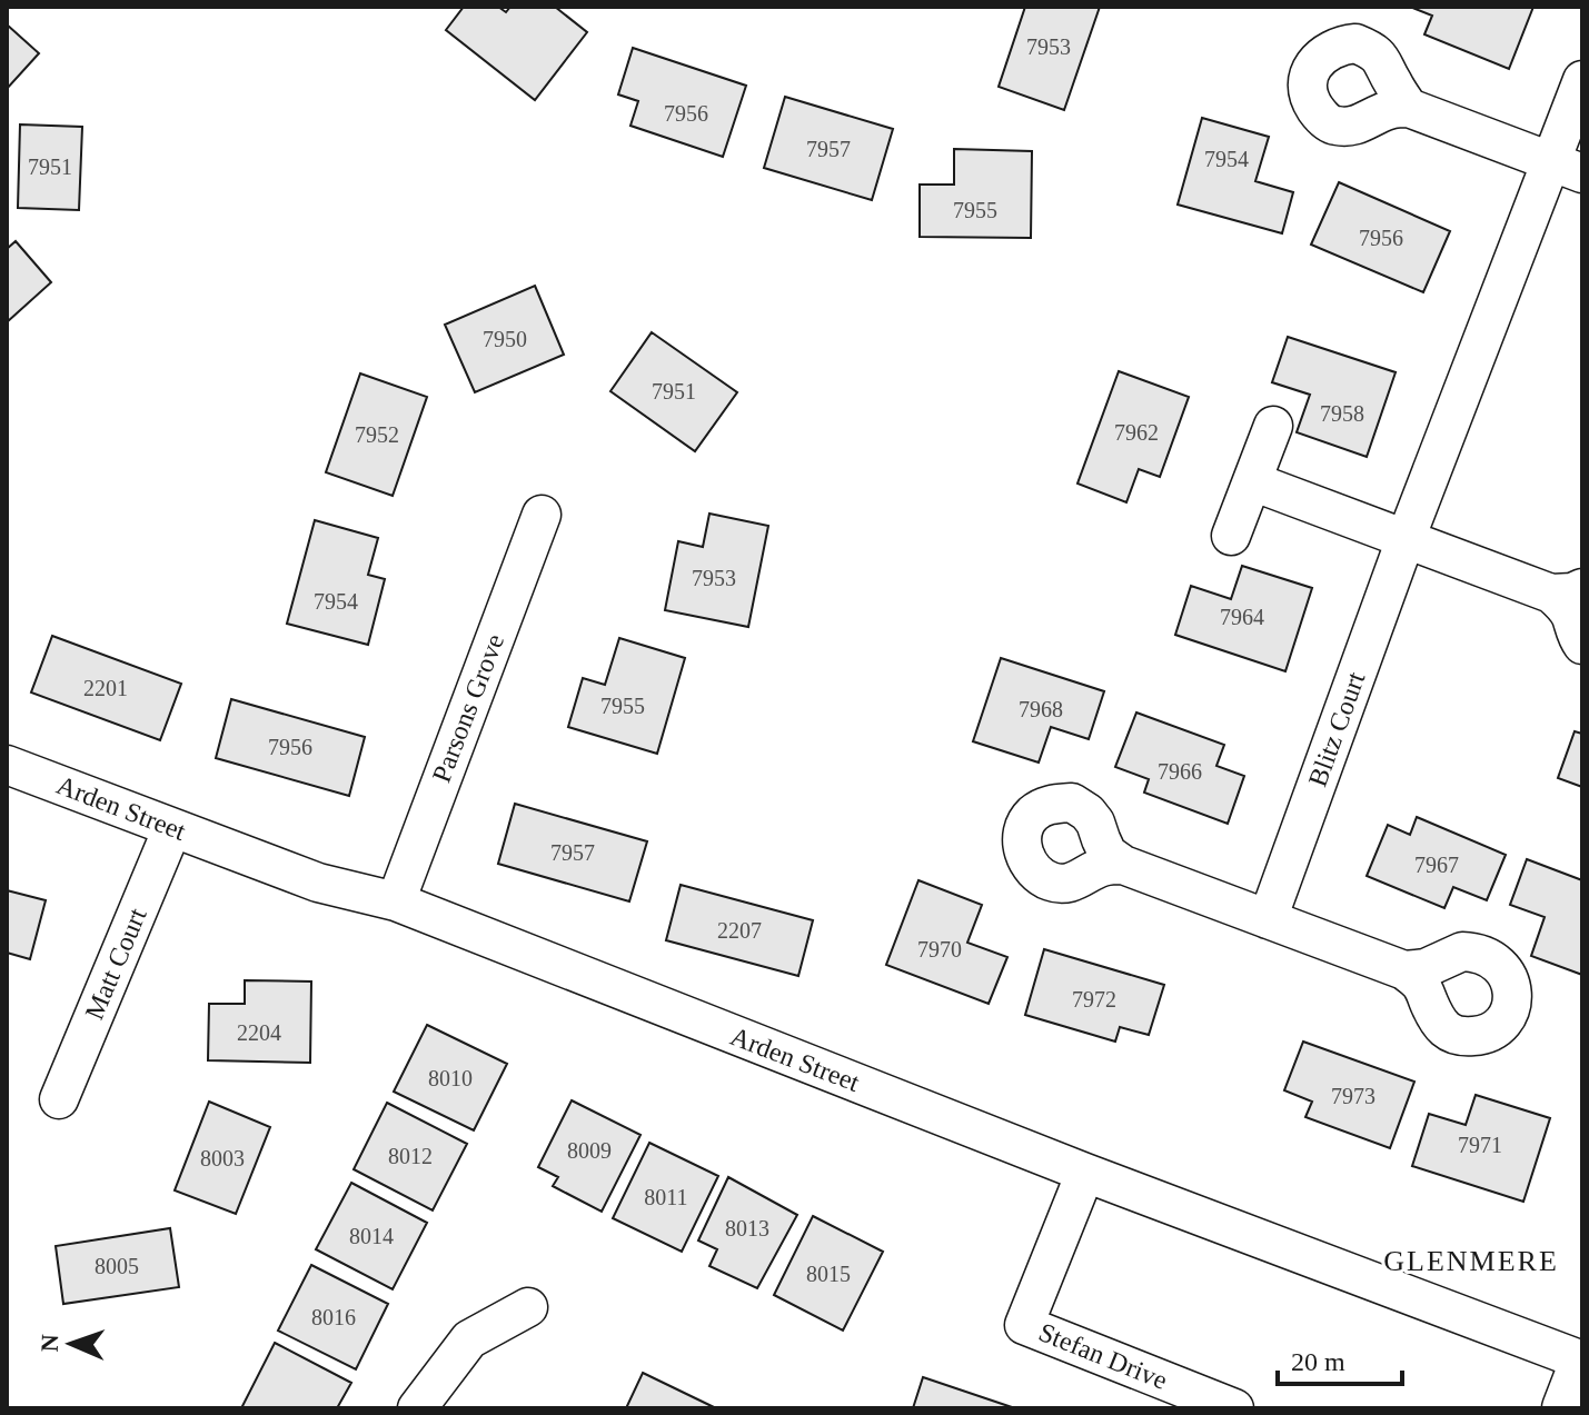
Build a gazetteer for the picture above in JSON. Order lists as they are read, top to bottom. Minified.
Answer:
{"streets":{"street":["Parsons Grove","Blitz Court","Arden Street","Matt Court","Stefan Drive"]},"crossings":[["Parsons Grove","Arden Street"],["Arden Street","Matt Court"],["Arden Street","Stefan Drive"]],"districts":["GLENMERE"],"house_numbers":["7953","7956","7957","7954","7951","7955","7956","7950","7951","7958","7962","7952","7953","7954","7964","2201","7955","7968","7956","7966","7957","7967","2207","7970","7972","2204","8010","7973","7971","8009","8012","8003","8011","8013","8014","8005","8015","8016"],"scale_bar":"20 m","north":"left"}
